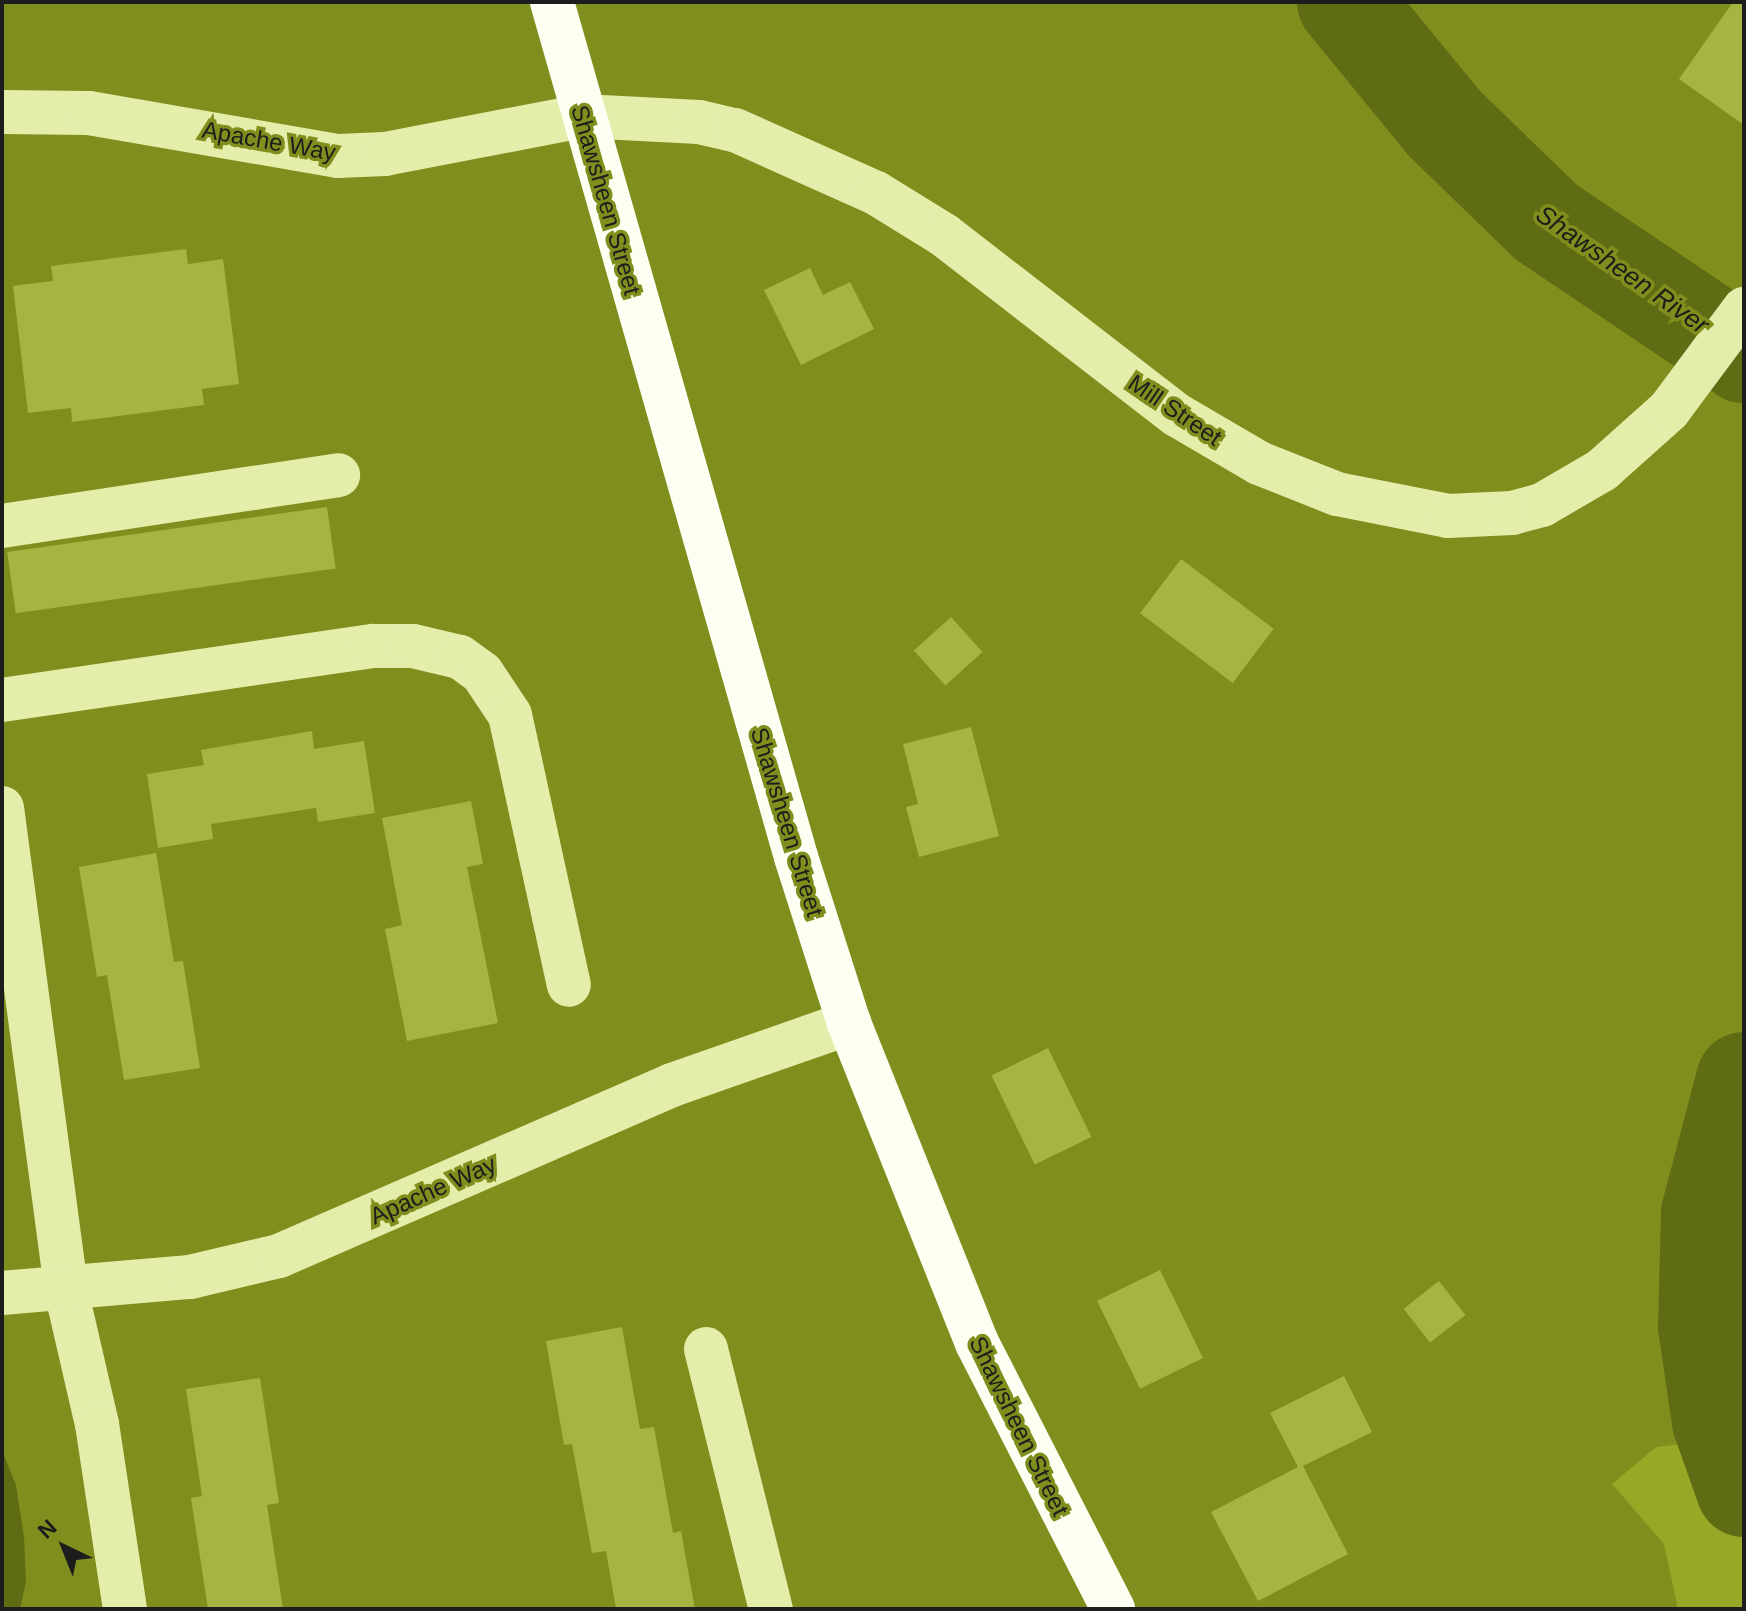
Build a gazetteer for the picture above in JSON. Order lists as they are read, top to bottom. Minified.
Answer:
{"streets":{"main road":["Shawsheen Street"],"street":["Apache Way","Mill Street"]},"crossings":[["Apache Way","Shawsheen Street"],["Apache Way","Mill Street"],["Shawsheen Street","Mill Street"]],"water":["Shawsheen River"],"north":"top left"}
